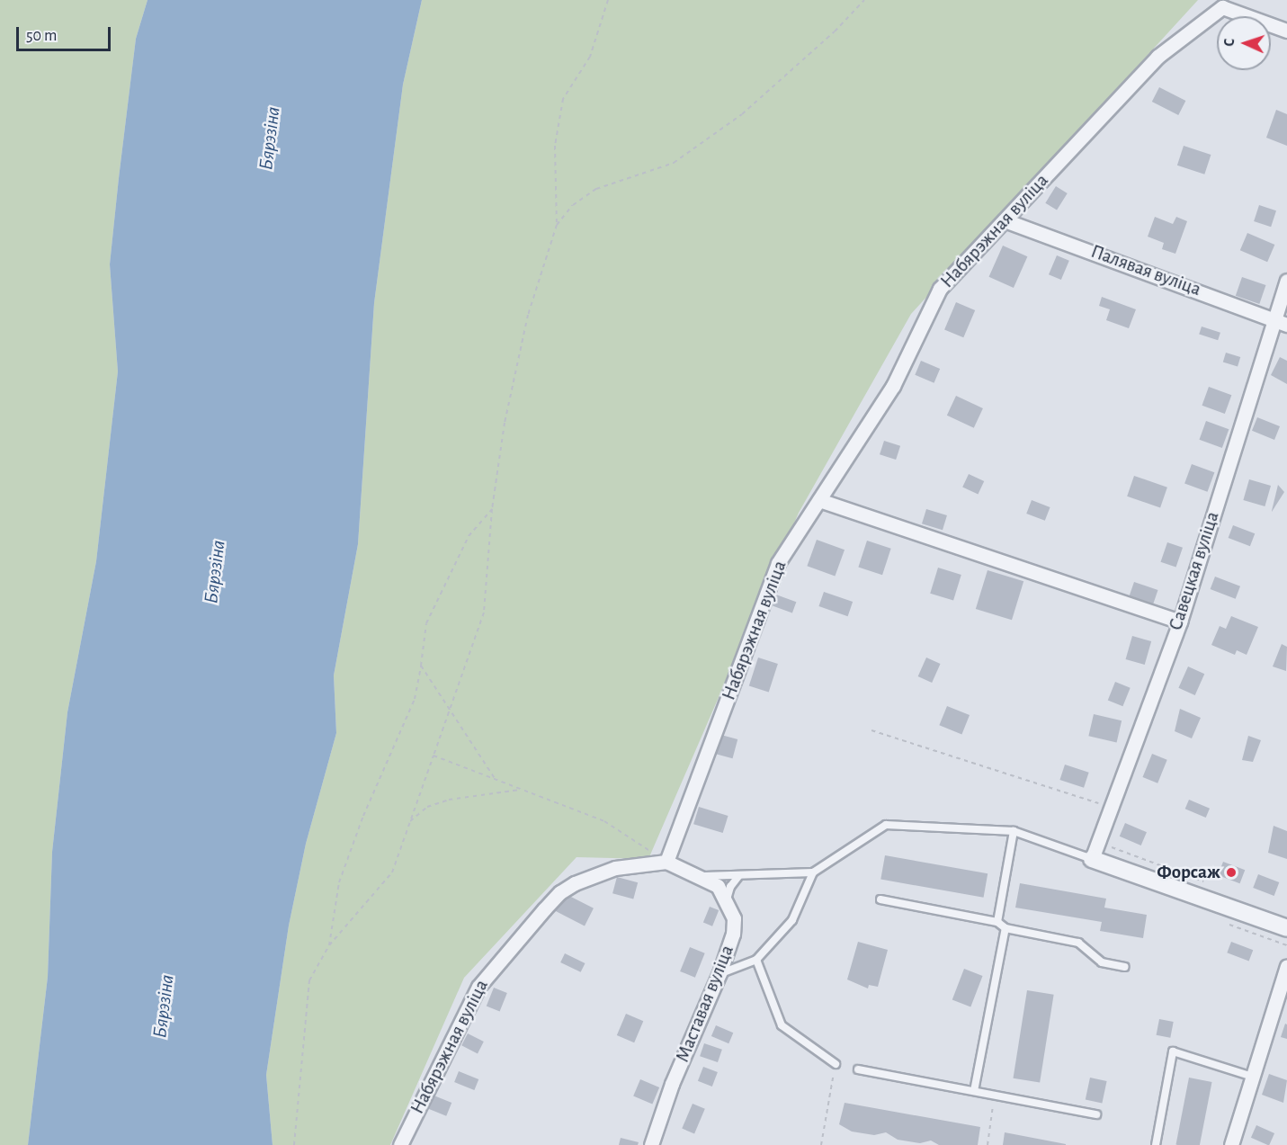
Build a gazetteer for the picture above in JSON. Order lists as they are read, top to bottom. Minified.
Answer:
{"streets":{"street":["Набярэжная вуліца","Палявая вуліца","Савецкая вуліца","Маставая вуліца"]},"crossings":[["Набярэжная вуліца","Палявая вуліца"],["Набярэжная вуліца","Маставая вуліца"],["Палявая вуліца","Савецкая вуліца"]],"water":["Бярэзіна"],"places":["Форсаж"],"scale_bar":"50 m","north":"left"}
